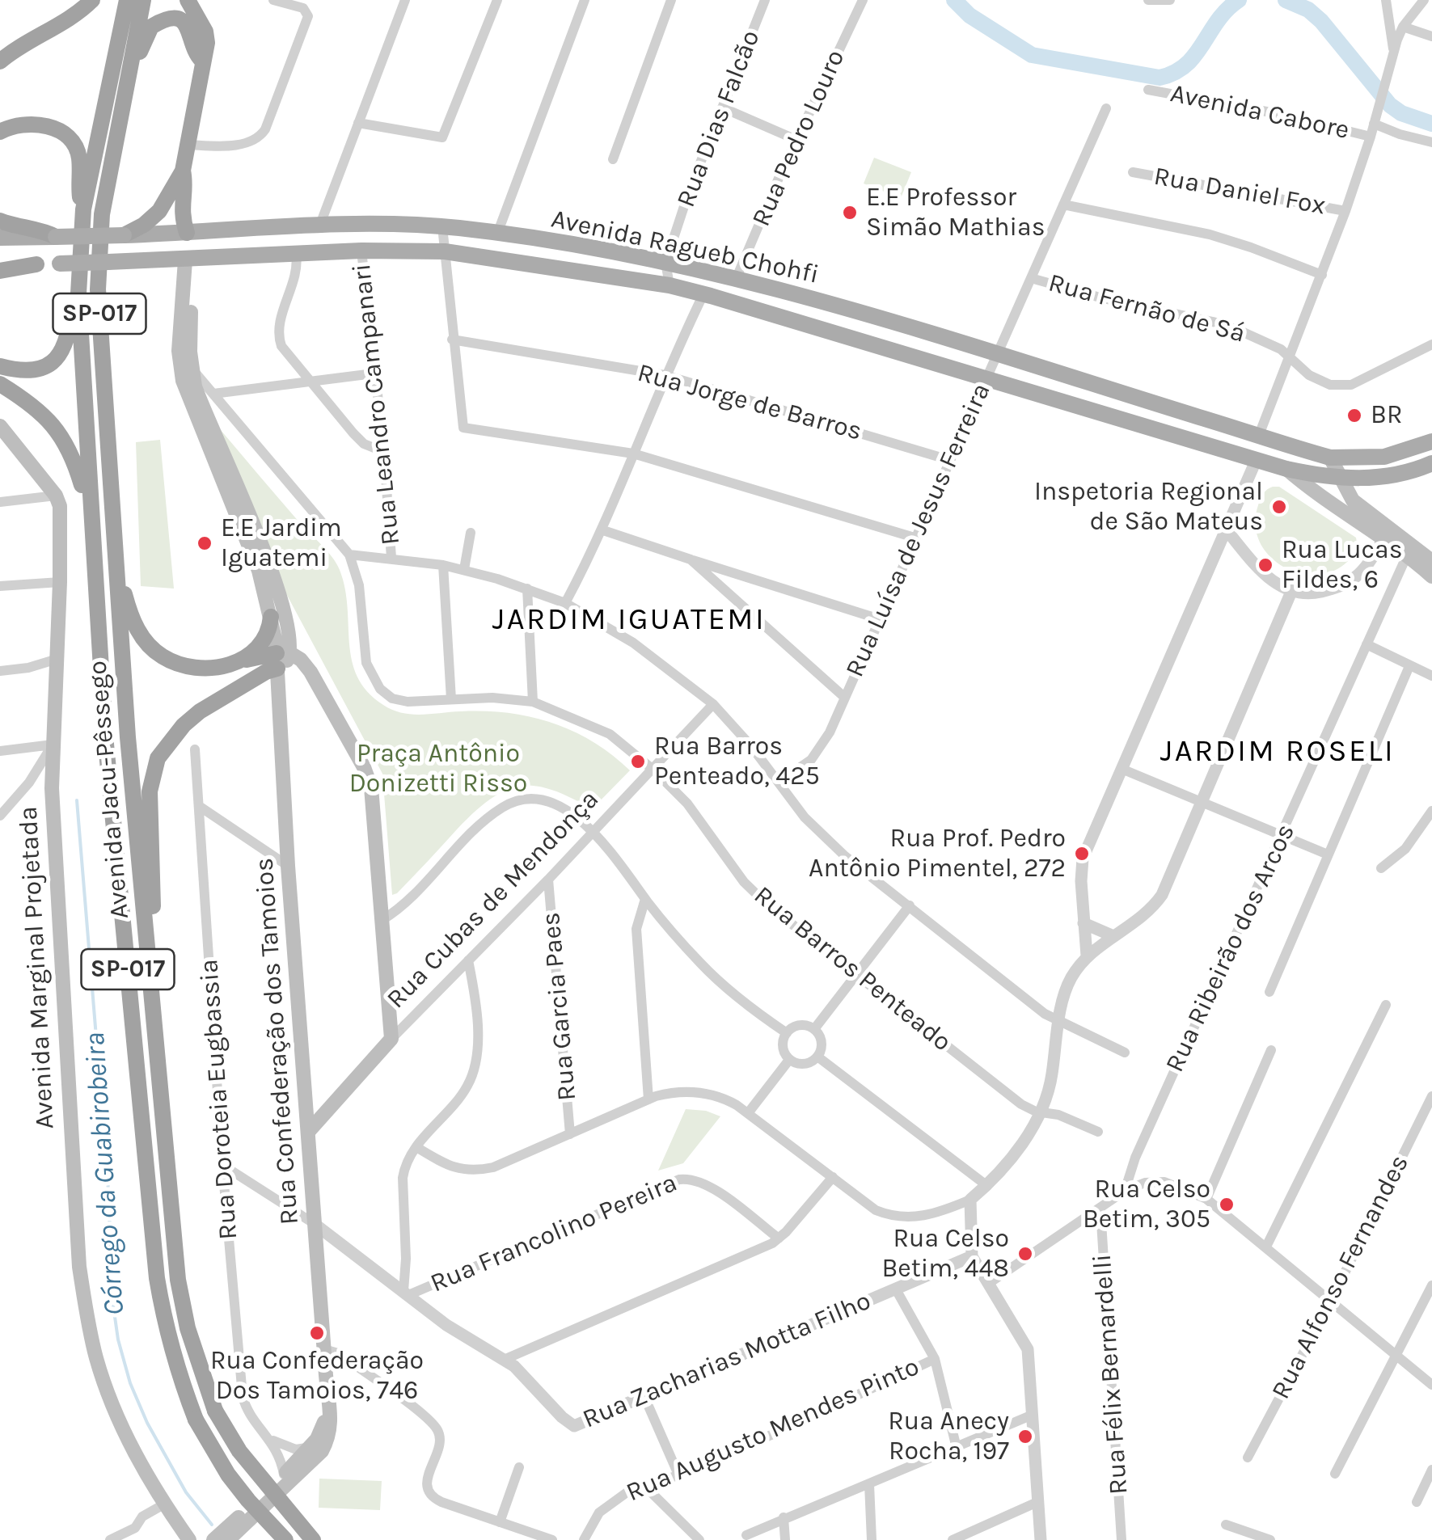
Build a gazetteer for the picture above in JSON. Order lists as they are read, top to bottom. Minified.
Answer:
{"streets":{"highway":["SP-017","Avenida Jacu-Pêssego"],"main road":["Avenida Ragueb Chohfi","Rua Cubas de Mendonça","Avenida Marginal Projetada","Rua Confederação dos Tamoios"],"street":["Avenida Cabore","Rua Dias Falcão","Rua Pedro Louro","Rua Daniel Fox","Rua Fernão de Sá","Rua Jorge de Barros","Rua Leandro Campanari","Rua Luísa de Jesus Ferreira","Rua Ribeirão dos Arcos","Rua Barros Penteado","Rua Garcia Paes","Rua Doroteia Eugbassia","Rua Francolino Pereira","Rua Alfonso Fernandes","Rua Zacharias Motta Filho","Rua Félix Bernardelli","Rua Augusto Mendes Pinto"]},"crossings":[["Rua Dias Falcão","Avenida Ragueb Chohfi"],["Rua Pedro Louro","Avenida Ragueb Chohfi"],["Avenida Ragueb Chohfi","Rua Leandro Campanari"],["Avenida Ragueb Chohfi","Rua Luísa de Jesus Ferreira"],["Avenida Ragueb Chohfi","Rua Confederação dos Tamoios"],["Rua Fernão de Sá","Rua Luísa de Jesus Ferreira"],["Rua Jorge de Barros","Rua Luísa de Jesus Ferreira"],["Rua Cubas de Mendonça","Rua Barros Penteado"],["Rua Cubas de Mendonça","Rua Garcia Paes"],["Rua Cubas de Mendonça","Rua Confederação dos Tamoios"],["Rua Barros Penteado","Rua Confederação dos Tamoios"],["Rua Confederação dos Tamoios","Rua Zacharias Motta Filho"],["Rua Doroteia Eugbassia","Rua Zacharias Motta Filho"],["Rua Francolino Pereira","Rua Zacharias Motta Filho"]],"districts":["JARDIM IGUATEMI","JARDIM ROSELI"],"water":["Córrego da Guabirobeira"],"parks":["Praça Antônio Donizetti Risso"],"places":["E.E Professor Simão Mathias","BR","Inspetoria Regional de São Mateus","E.E Jardim Iguatemi","Rua Lucas Fildes, 6","Rua Barros Penteado, 425","Rua Prof. Pedro Antônio Pimentel, 272","Rua Celso Betim, 305","Rua Celso Betim, 448","Rua Confederação Dos Tamoios, 746","Rua Anecy Rocha, 197"]}
